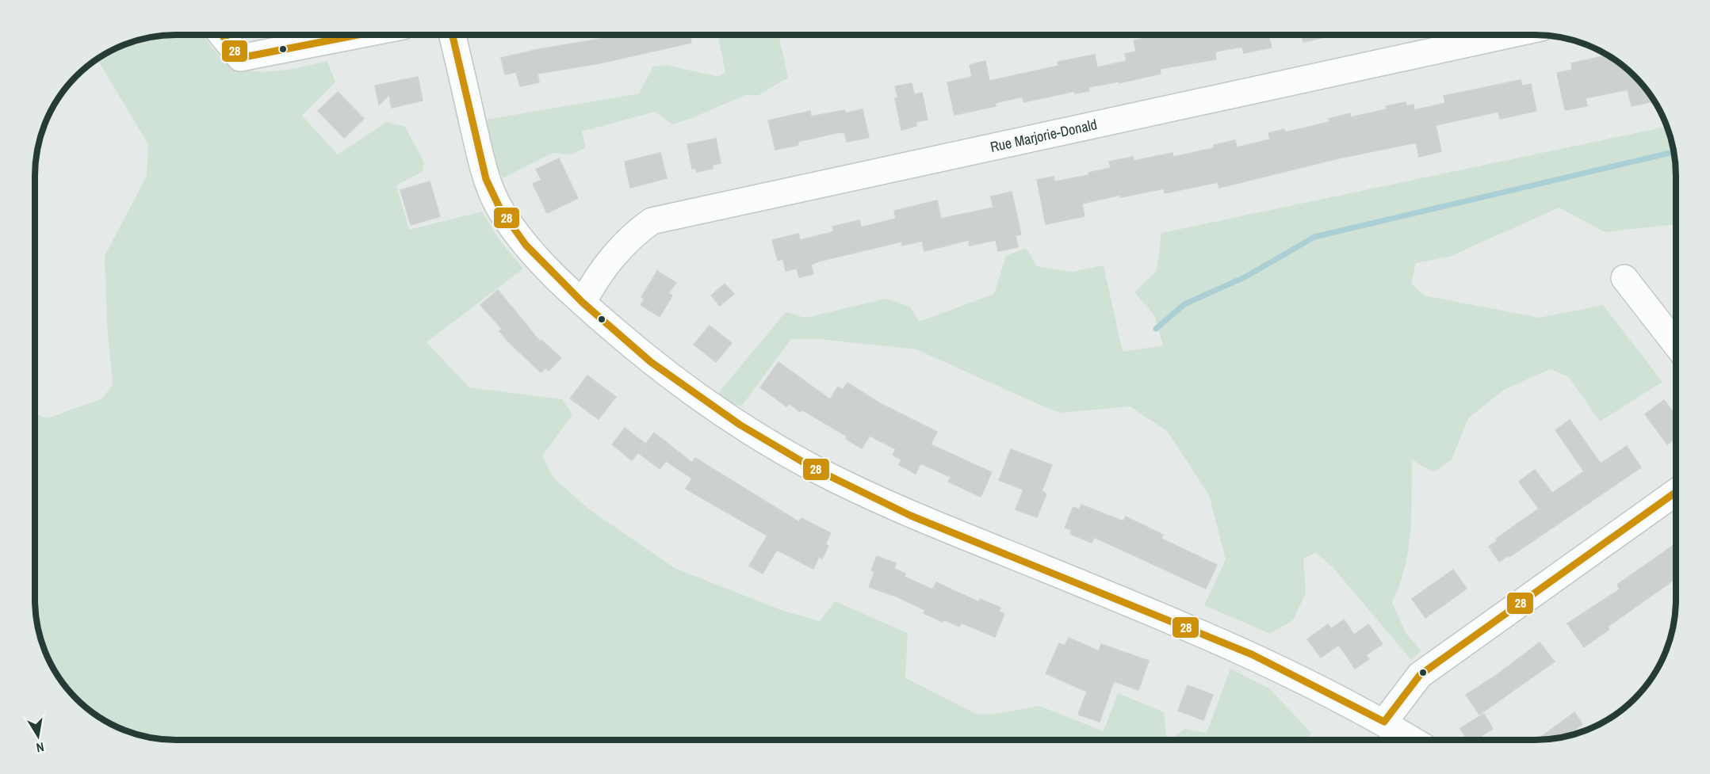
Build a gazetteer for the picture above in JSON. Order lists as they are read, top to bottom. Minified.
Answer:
{"streets":{"street":["Rue Marjorie-Donald"]},"lines":["transit line 28"],"north":"bottom"}
